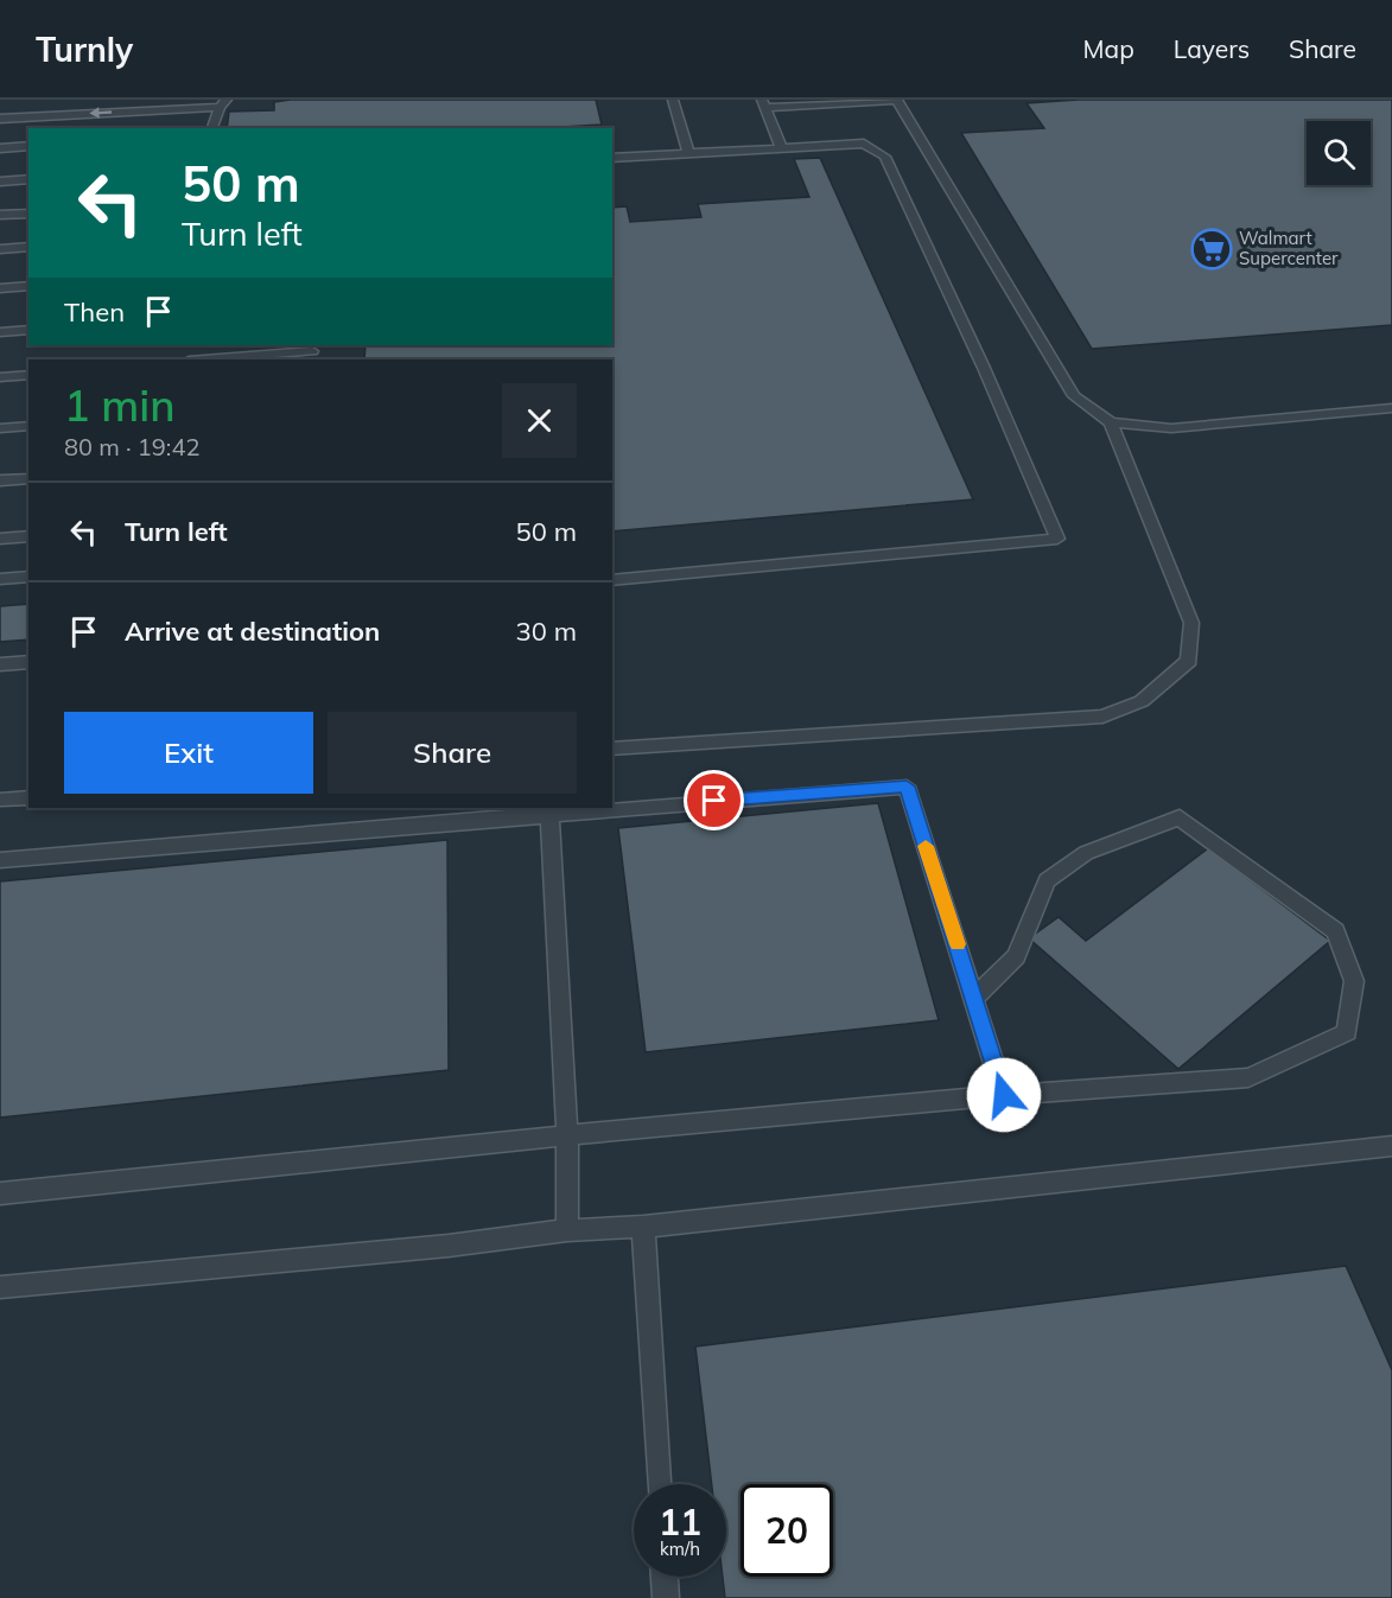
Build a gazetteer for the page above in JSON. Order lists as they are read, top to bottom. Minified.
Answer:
{"places":{"supermarket":["Walmart Supercenter"]},"page":{"header":"Turnly","nav":["Map","Layers","Share"],"turn":["50 m","Turn left"],"then":"Then","heading":["1 min","80 m · 19:42"],"list":[{"name":"Turn left","value":"50 m"},{"name":"Arrive at destination","value":"30 m"}],"buttons":["Exit","Share"],"speed":"11 km/h","limit":"20"}}
